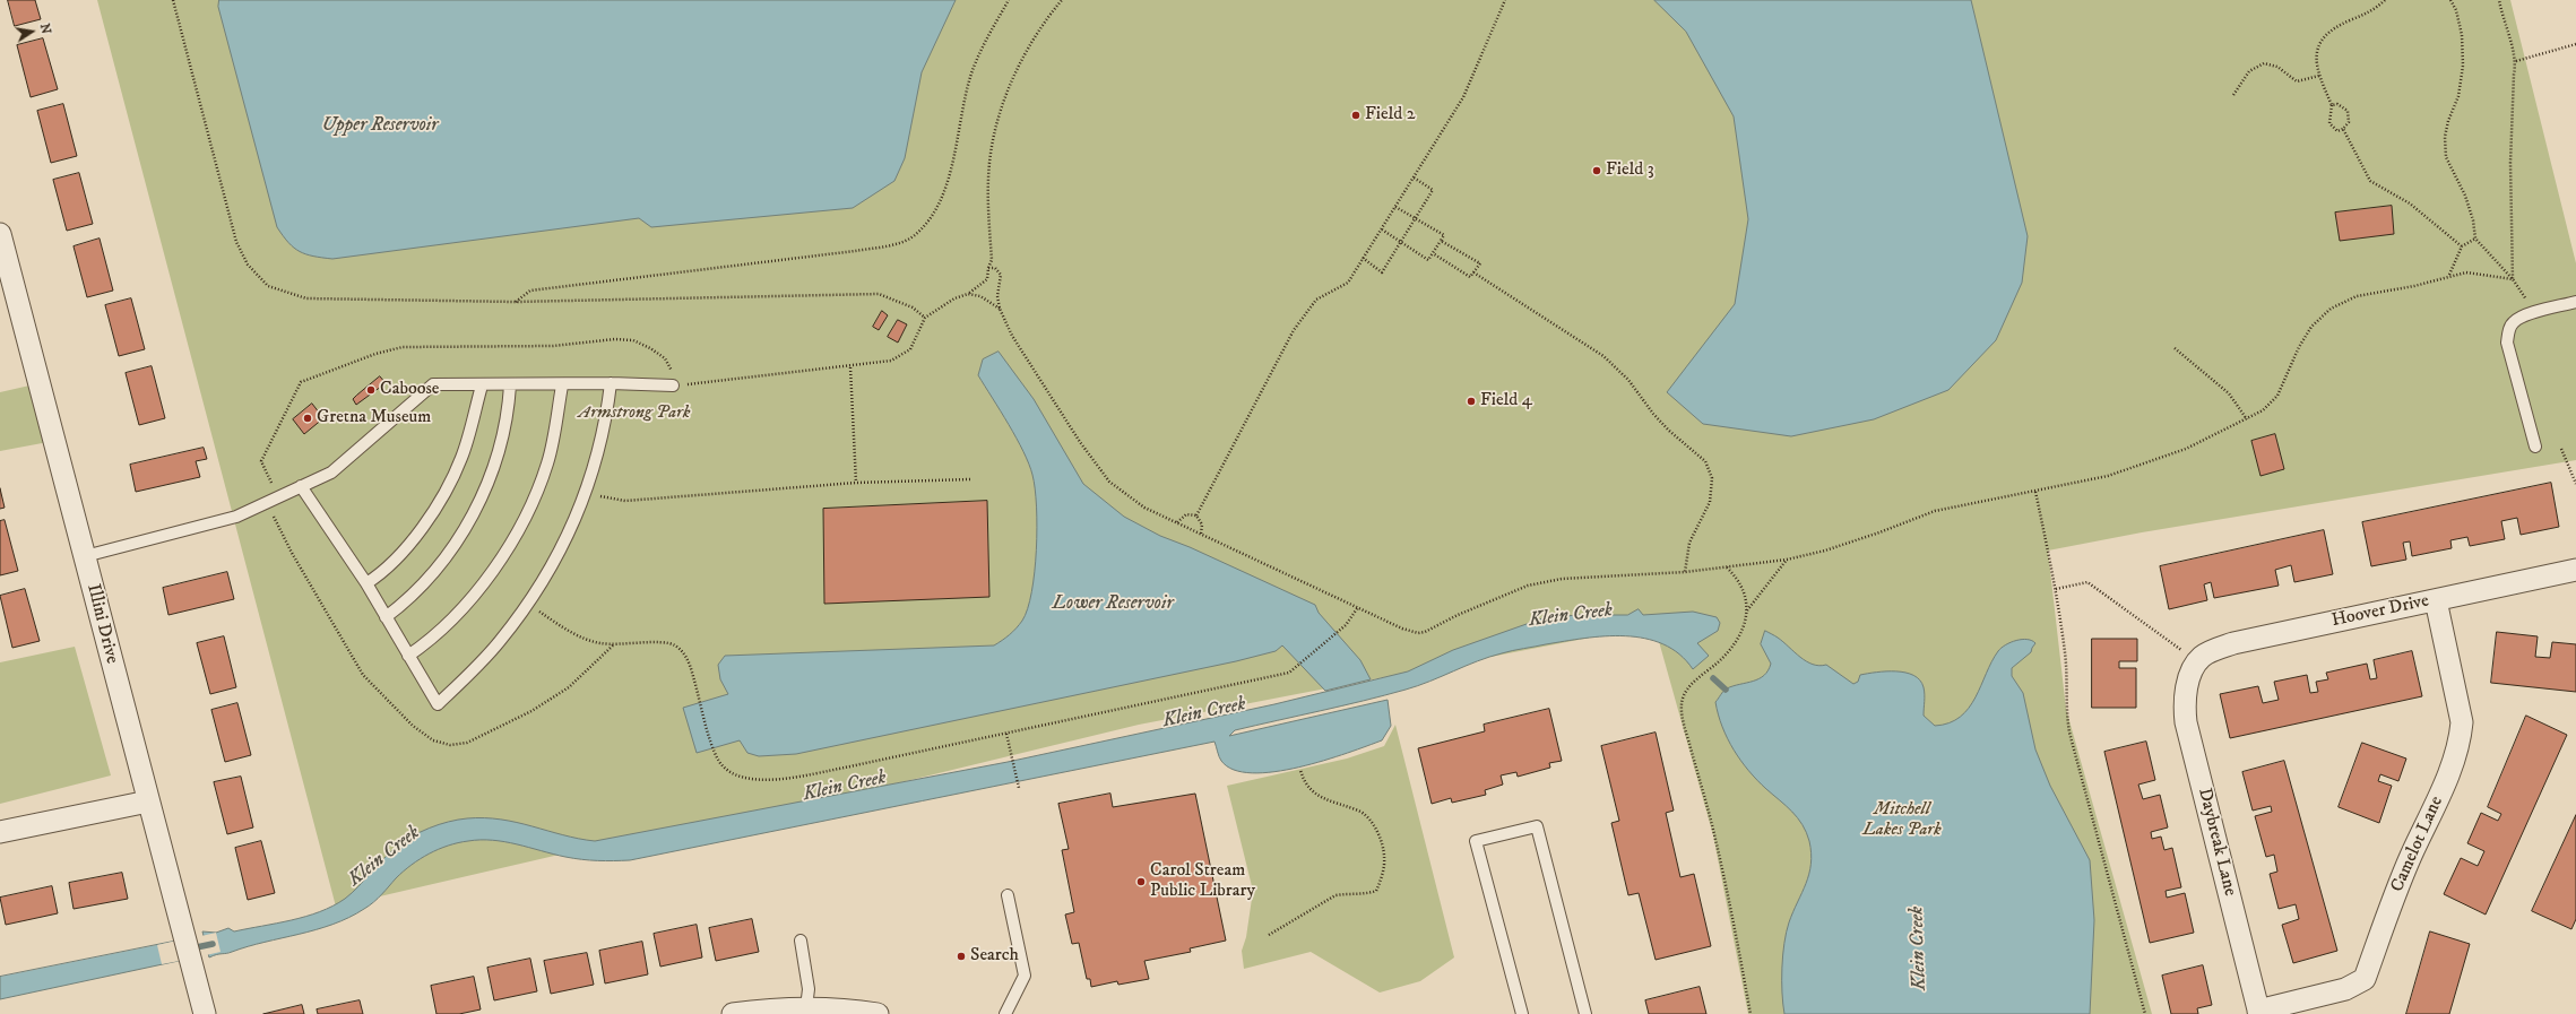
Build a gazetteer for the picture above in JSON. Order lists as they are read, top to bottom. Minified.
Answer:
{"streets":{"street":["Hoover Drive","Illini Drive","Daybreak Lane","Camelot Lane"]},"crossings":[["Hoover Drive","Daybreak Lane"],["Hoover Drive","Camelot Lane"],["Daybreak Lane","Camelot Lane"]],"water":["Upper Reservoir","Lower Reservoir","Klein Creek"],"parks":["Armstrong Park","Mitchell Lakes Park"],"places":["Field 2","Field 3","Caboose","Field 4","Gretna Museum","Carol Stream Public Library","Search"],"north":"right"}
